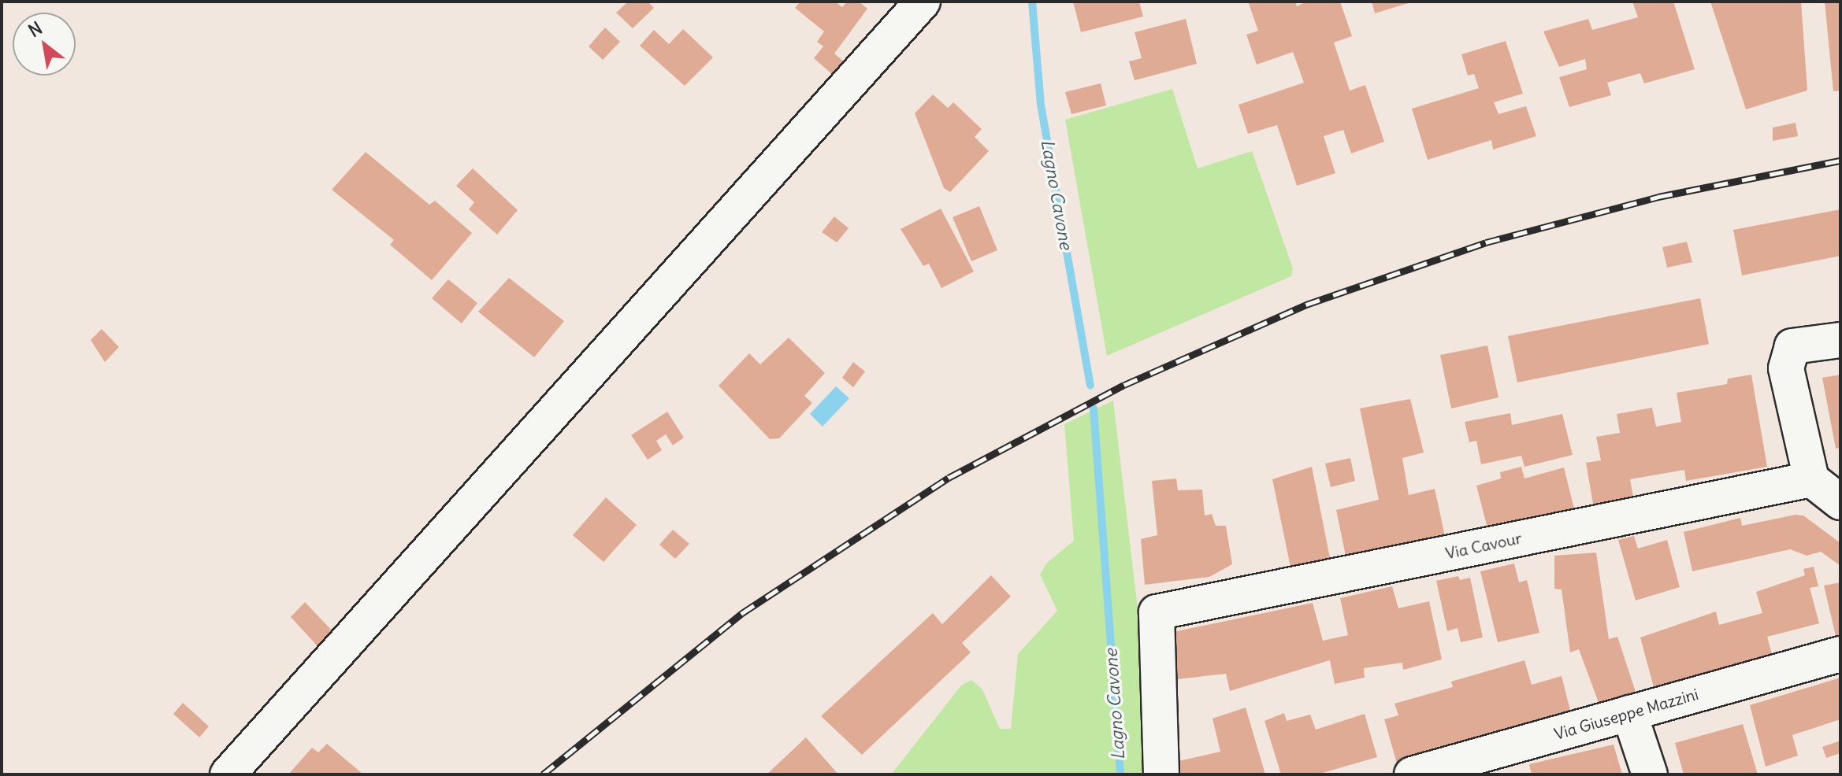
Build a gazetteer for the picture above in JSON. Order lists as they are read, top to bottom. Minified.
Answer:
{"streets":{"street":["Via Cavour","Via Giuseppe Mazzini"]},"water":["Lagno Cavone"],"north":"top left"}
